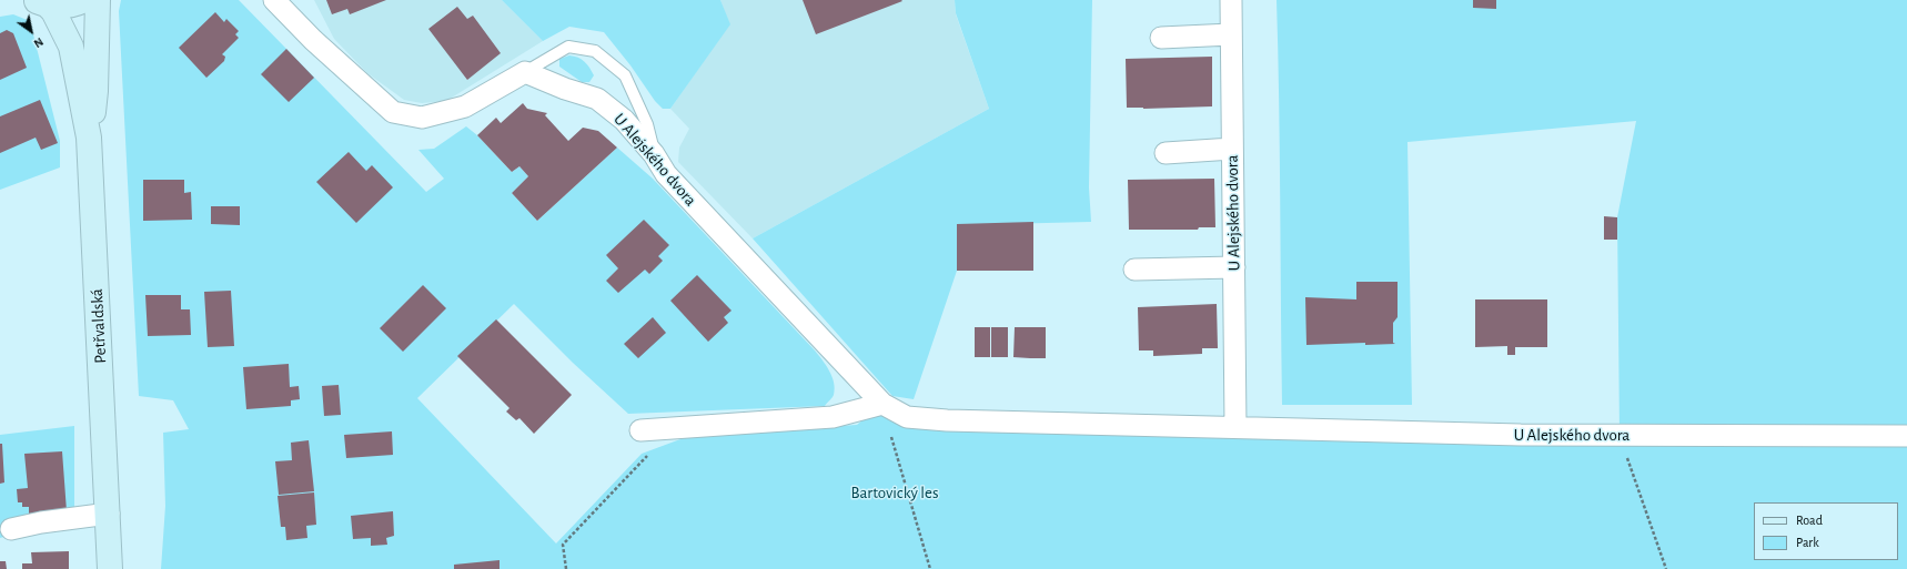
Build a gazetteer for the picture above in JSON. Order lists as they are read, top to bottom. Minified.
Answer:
{"streets":{"main road":["Petřvaldská"],"street":["U Alejského dvora"]},"parks":["Bartovický les"],"legend":["Road","Park"],"north":"bottom right"}
